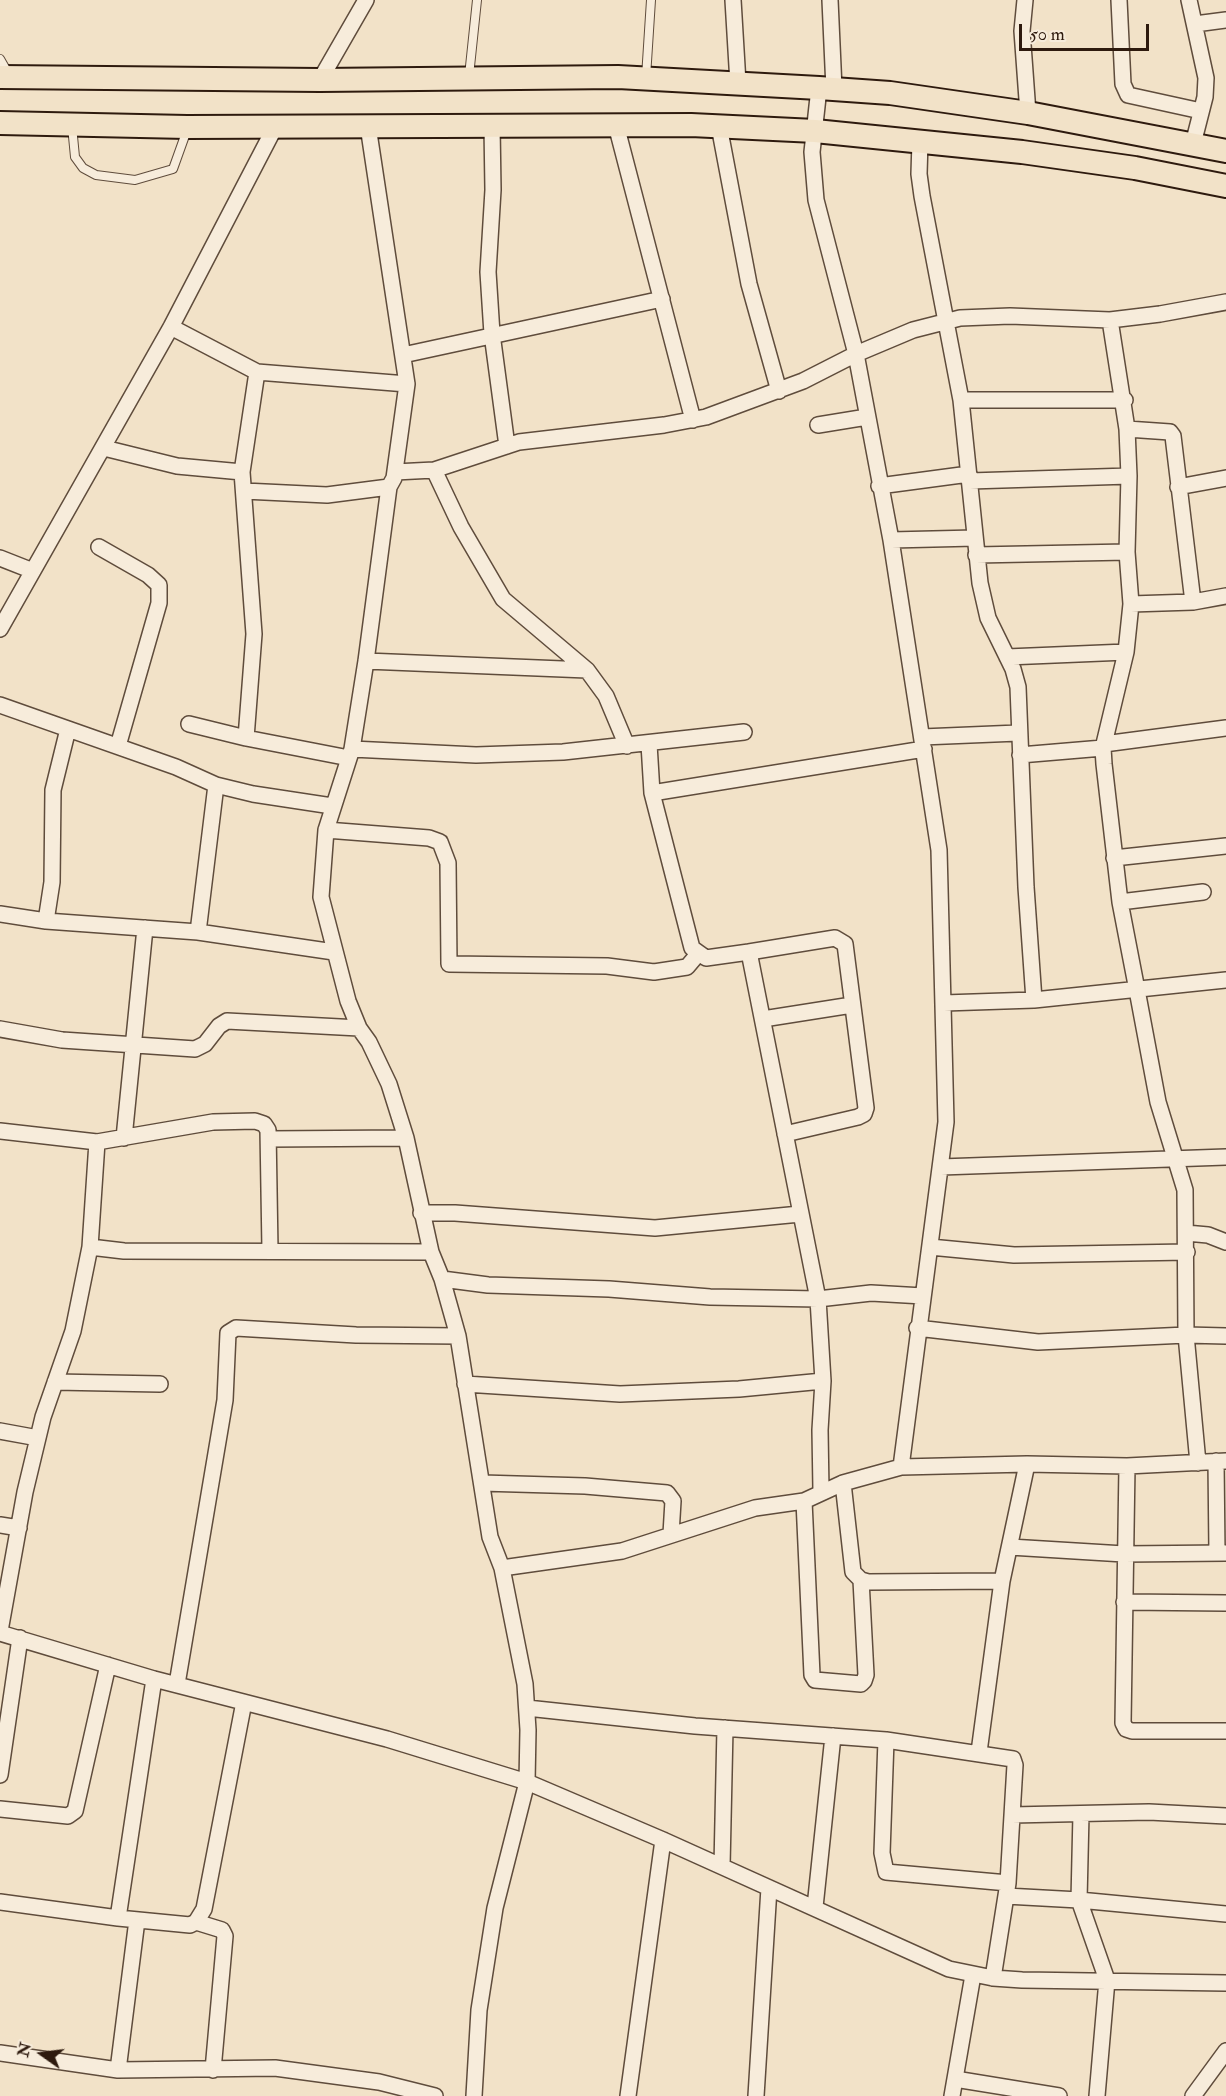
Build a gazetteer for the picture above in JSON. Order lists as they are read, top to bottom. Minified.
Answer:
{"scale_bar":"50 m","north":"left"}
